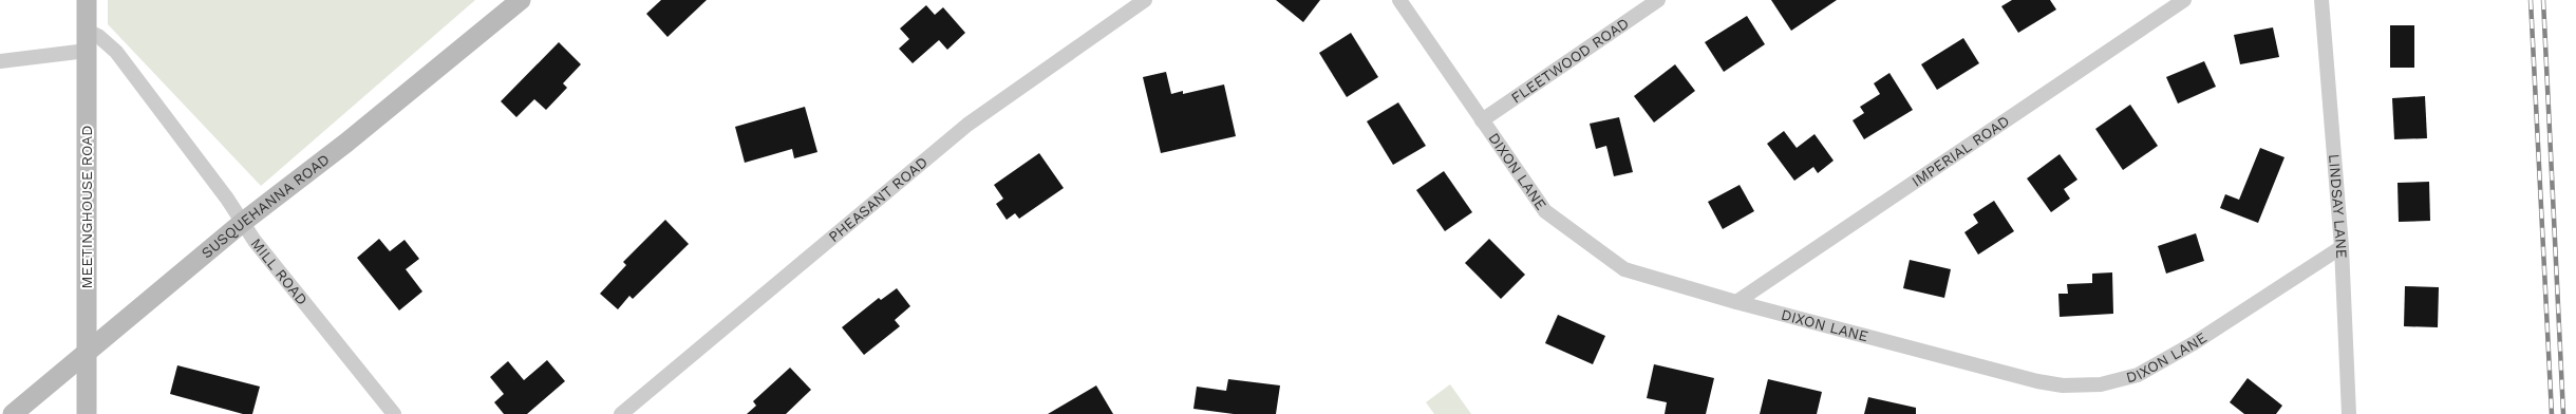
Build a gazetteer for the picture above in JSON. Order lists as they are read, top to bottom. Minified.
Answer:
{"streets":{"main road":["SUSQUEHANNA ROAD","MEETINGHOUSE ROAD"],"street":["FLEETWOOD ROAD","IMPERIAL ROAD","DIXON LANE","PHEASANT ROAD","LINDSAY LANE","MILL ROAD"]},"crossings":[["FLEETWOOD ROAD","DIXON LANE"],["IMPERIAL ROAD","DIXON LANE"],["DIXON LANE","LINDSAY LANE"],["SUSQUEHANNA ROAD","MEETINGHOUSE ROAD"],["SUSQUEHANNA ROAD","MILL ROAD"],["MEETINGHOUSE ROAD","MILL ROAD"]]}
